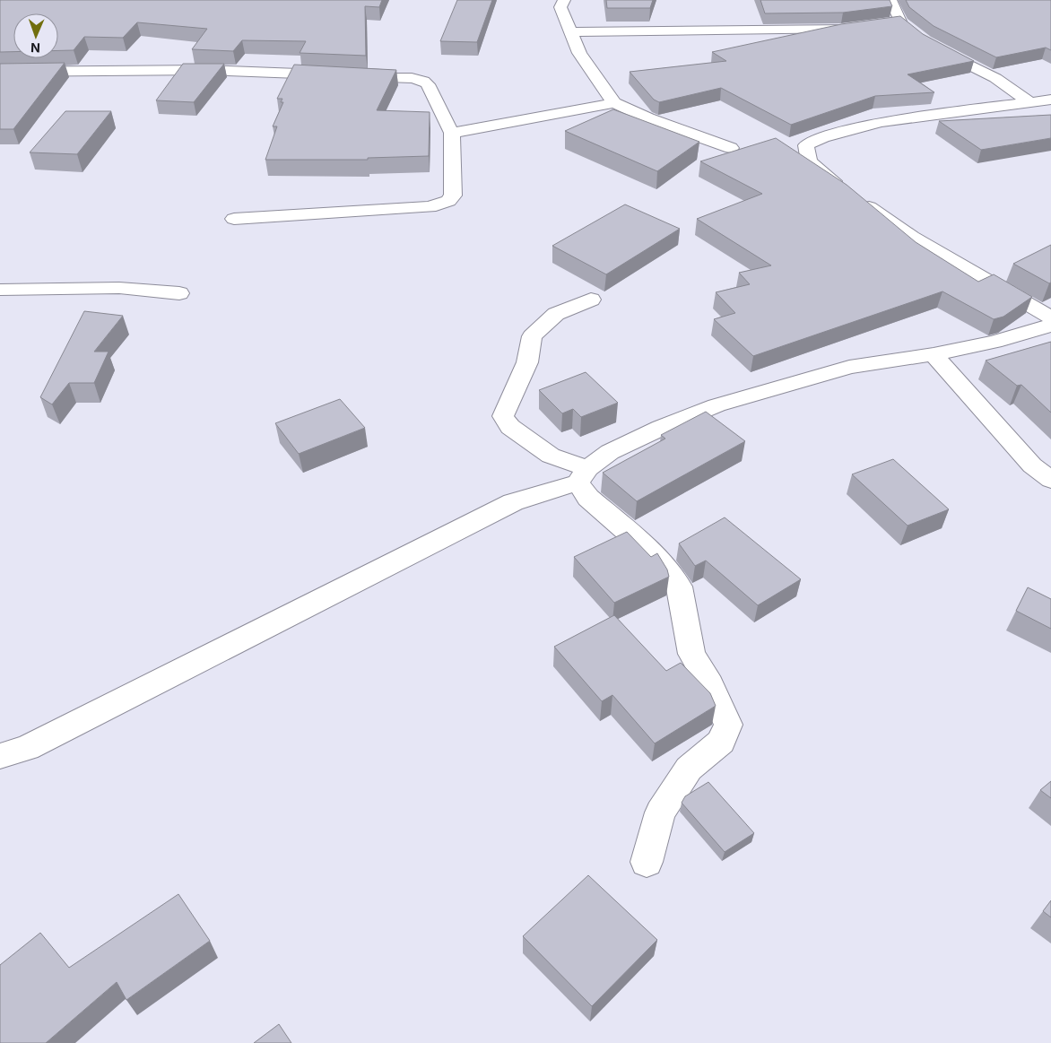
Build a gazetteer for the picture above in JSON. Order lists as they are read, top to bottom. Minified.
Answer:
{"north":"bottom"}
